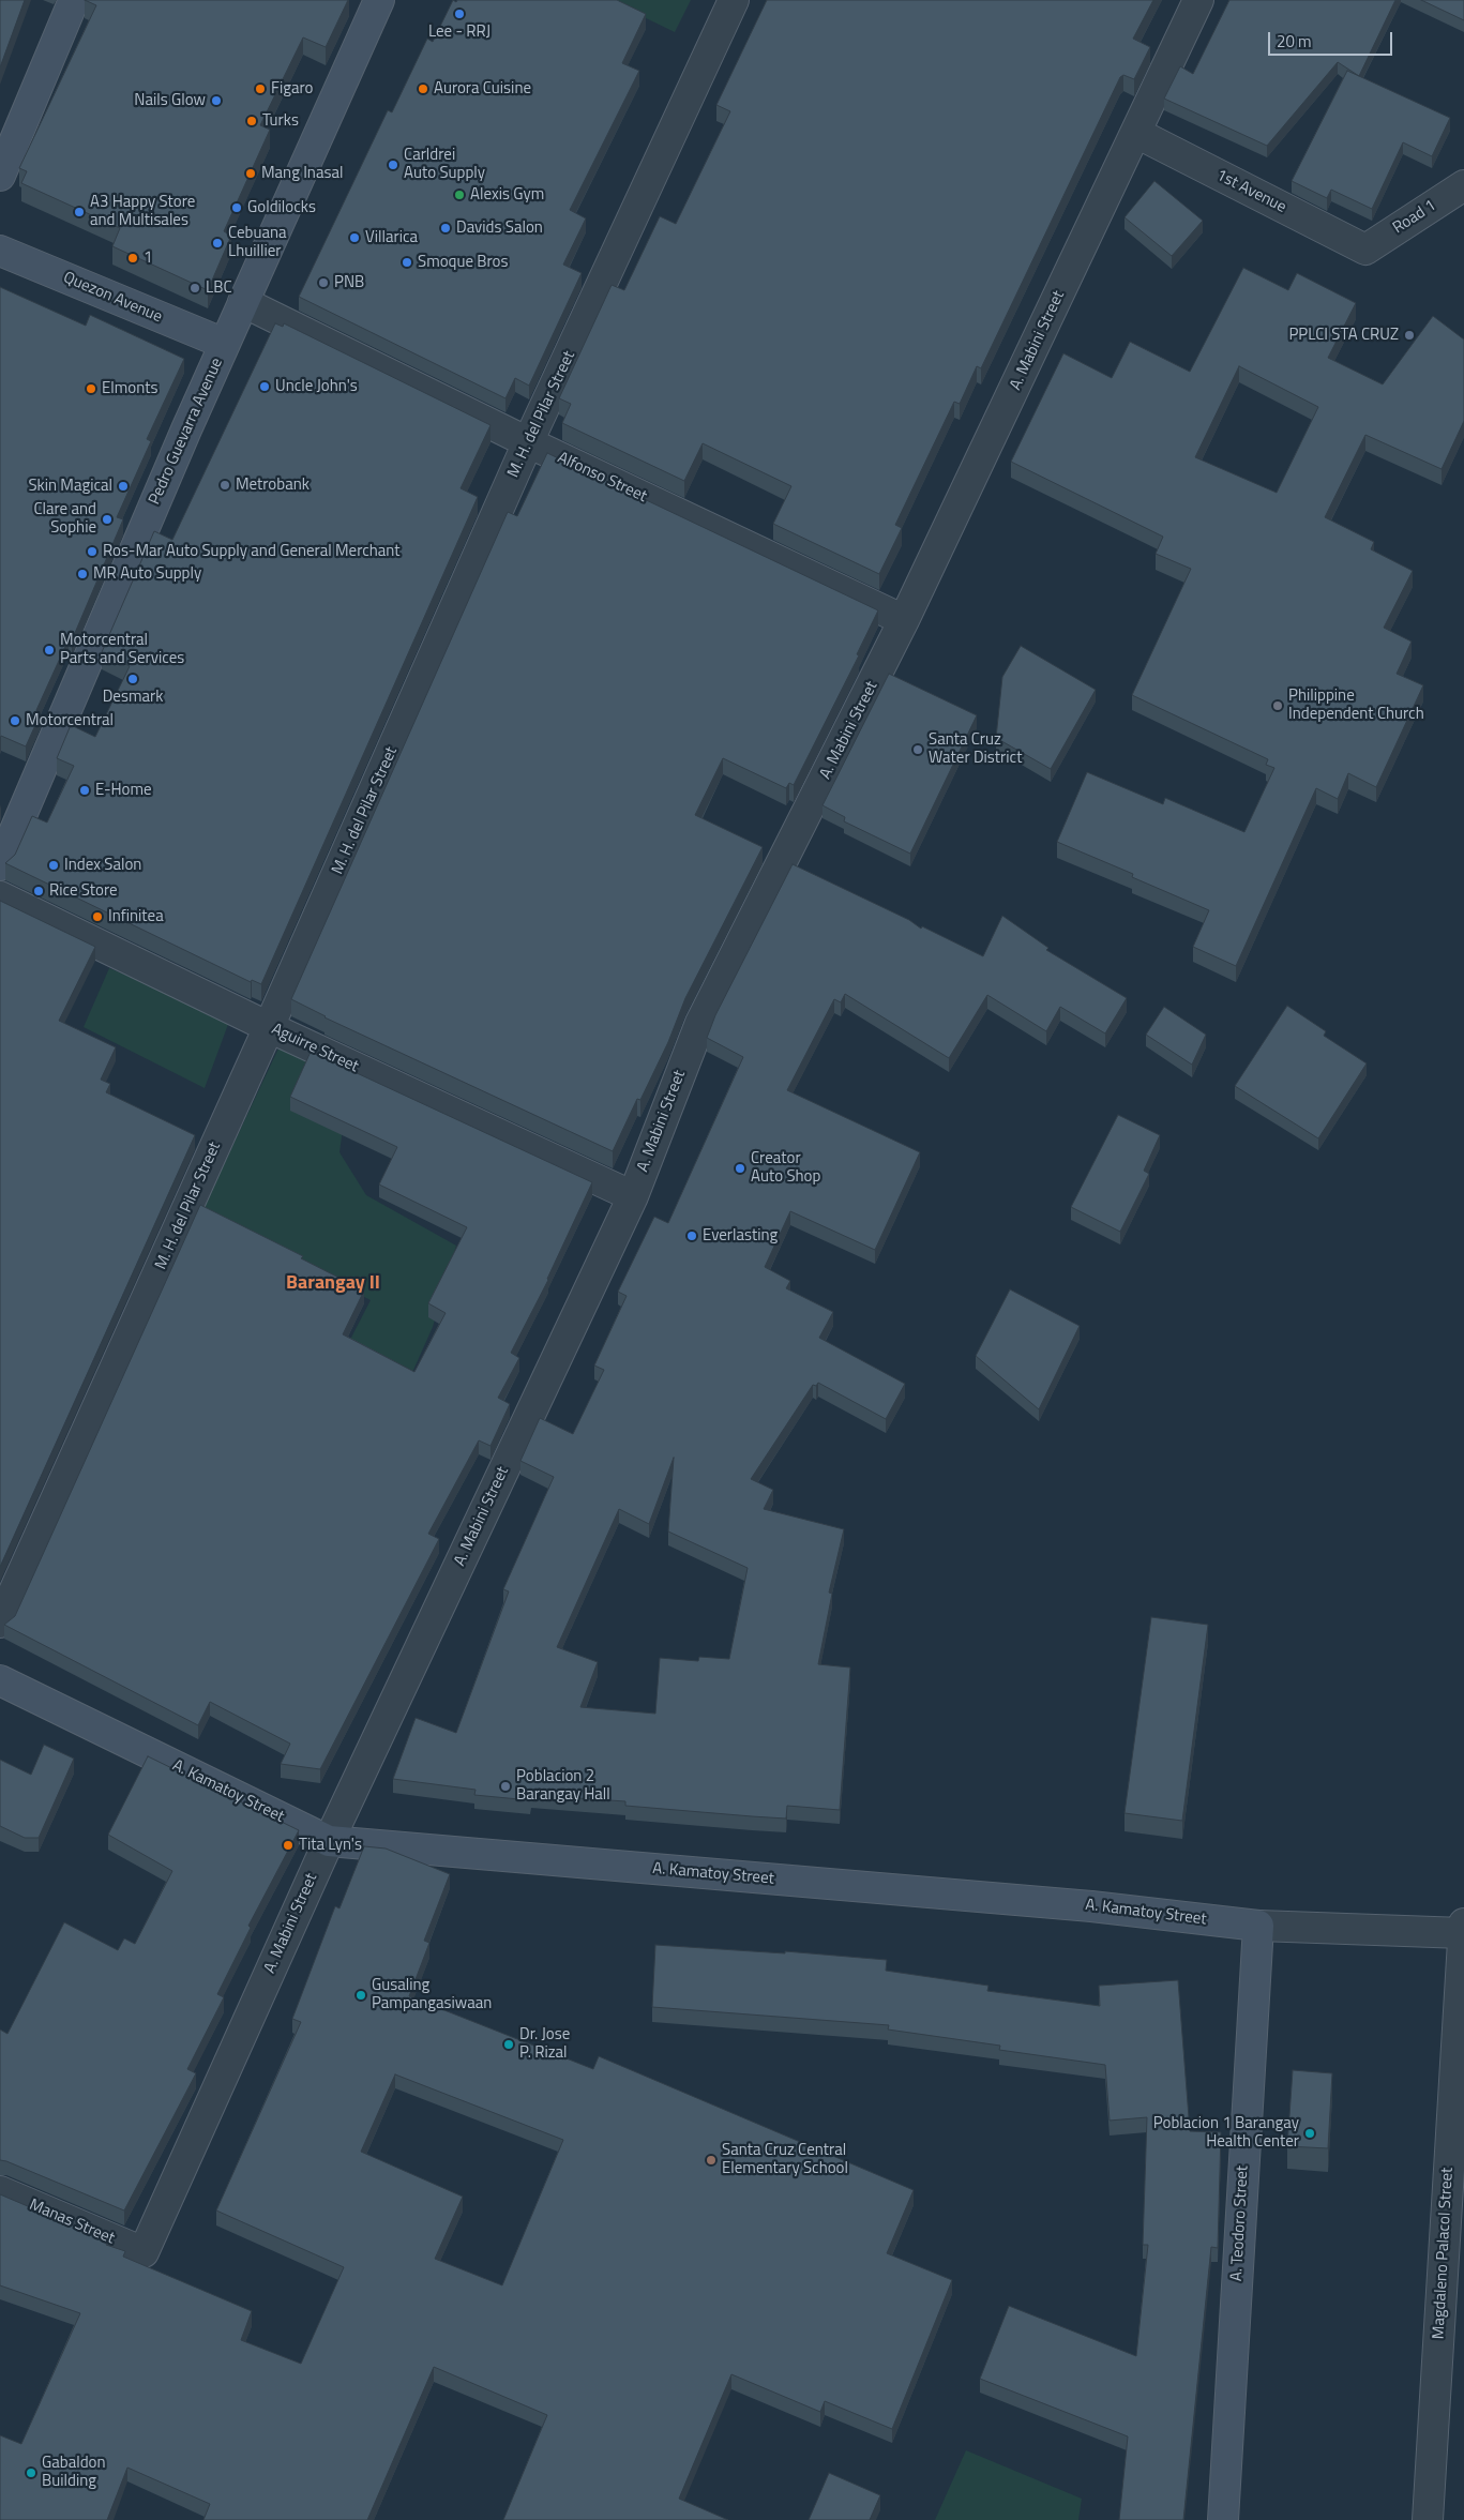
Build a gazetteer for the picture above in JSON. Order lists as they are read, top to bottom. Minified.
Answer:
{"streets":{"street":["1st Avenue","Road 1","Quezon Avenue","A. Mabini Street","M. H. del Pilar Street","Pedro Guevarra Avenue","Alfonso Street","Aguirre Street","A. Kamatoy Street","Manas Street","A. Teodoro Street","Magdaleno Palacol Street"]},"crossings":[["1st Avenue","Road 1"],["1st Avenue","A. Mabini Street"],["Quezon Avenue","Pedro Guevarra Avenue"],["A. Mabini Street","Alfonso Street"],["A. Mabini Street","Aguirre Street"],["A. Mabini Street","A. Kamatoy Street"],["A. Mabini Street","Manas Street"],["M. H. del Pilar Street","Alfonso Street"],["M. H. del Pilar Street","Aguirre Street"],["Pedro Guevarra Avenue","Alfonso Street"],["A. Kamatoy Street","A. Teodoro Street"],["A. Kamatoy Street","Magdaleno Palacol Street"]],"districts":["Barangay II"],"places":["Lee - RRJ","Figaro","Aurora Cuisine","Nails Glow","Turks","Carldrei Auto Supply","Mang Inasal","Alexis Gym","Goldilocks","A3 Happy Store and Multisales","Davids Salon","Villarica","Cebuana Lhuillier","1","Smoque Bros","PNB","LBC","PPLCI STA CRUZ","Uncle John's","Elmonts","Metrobank","Skin Magical","Clare and Sophie","Ros-Mar Auto Supply and General Merchant","MR Auto Supply","Motorcentral Parts and Services","Desmark","Philippine Independent Church","Motorcentral","Santa Cruz Water District","E-Home","Index Salon","Rice Store","Infinitea","Creator Auto Shop","Everlasting","Poblacion 2 Barangay Hall","Tita Lyn's","Gusaling Pampangasiwaan","Dr. Jose P. Rizal","Poblacion 1 Barangay Health Center","Santa Cruz Central Elementary School","Gabaldon Building"],"scale_bar":"20 m"}
